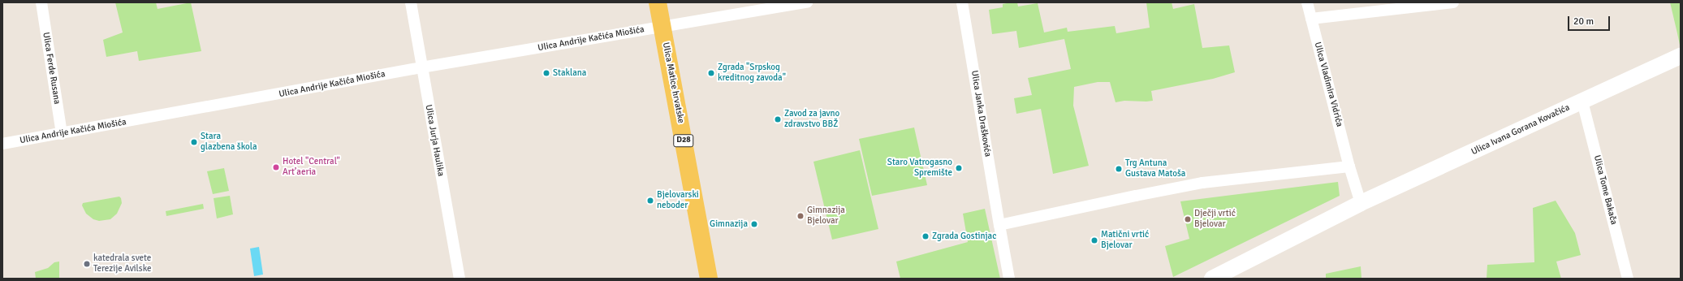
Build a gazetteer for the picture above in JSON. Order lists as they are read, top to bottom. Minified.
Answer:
{"streets":{"main road":["Ulica Matice hrvatske","D28"],"street":["Ulica Andrije Kačića Miošića","Ulica Ferde Rusana","Ulica Vladimira Vidrića","Ulica Janka Draškovića","Ulica Ivana Gorana Kovačića","Ulica Jurja Haulika","Ulica Tome Bakača"]},"crossings":[["Ulica Andrije Kačića Miošića","Ulica Ferde Rusana"],["Ulica Andrije Kačića Miošića","Ulica Matice hrvatske"],["Ulica Andrije Kačića Miošića","Ulica Jurja Haulika"],["Ulica Ivana Gorana Kovačića","Ulica Tome Bakača"]],"places":["Staklana","Zgrada \"Srpskog kreditnog zavoda\"","Zavod za javno zdravstvo BBŽ","Stara glazbena škola","Hotel \"Central\" Art’aeria","Staro Vatrogasno Spremište","Trg Antuna Gustava Matoša","Bjelovarski neboder","Gimnazija Bjelovar","Dječji vrtić Bjelovar","Gimnazija","Zgrada Gostinjac","Matični vrtić Bjelovar","katedrala svete Terezije Avilske"],"scale_bar":"20 m"}
